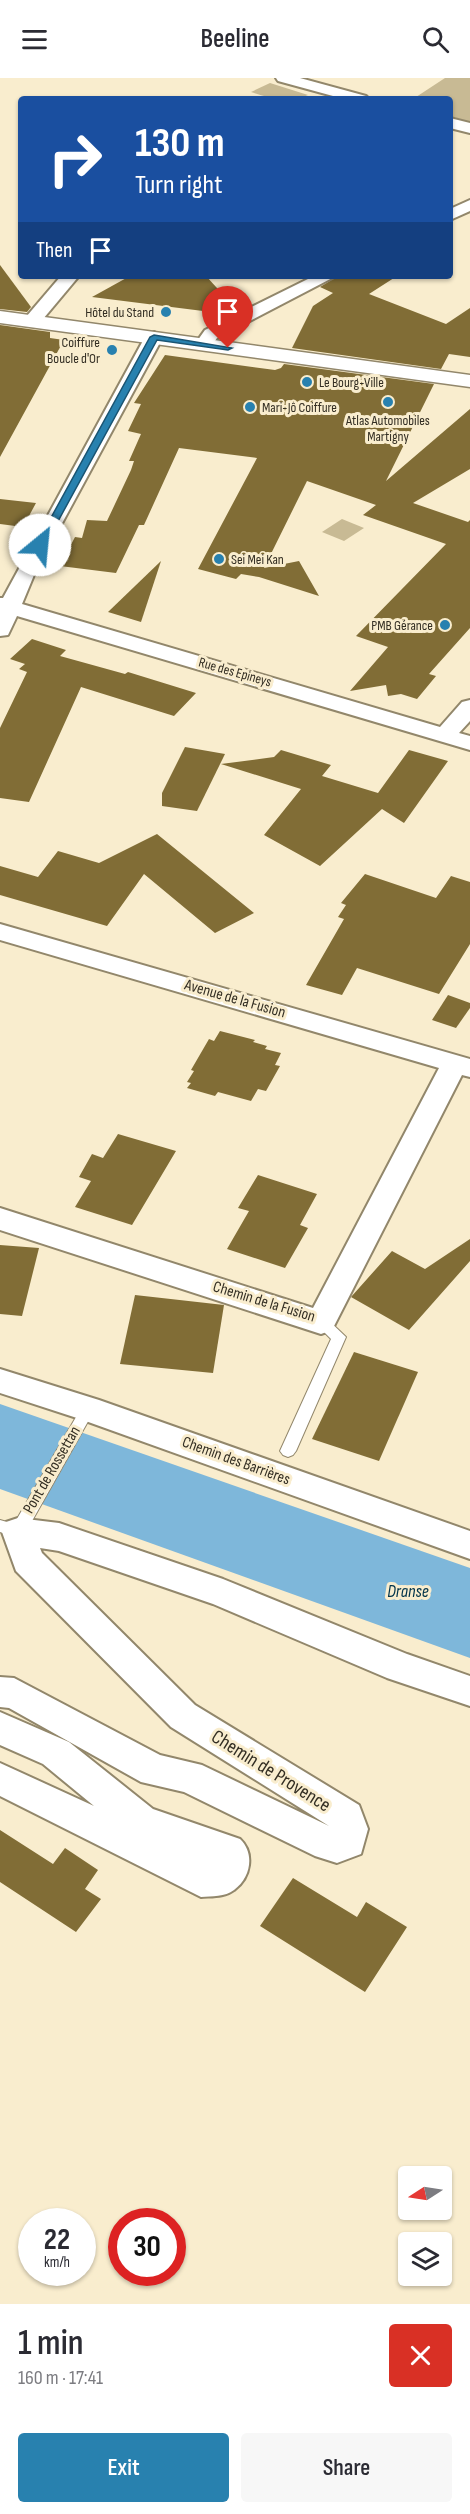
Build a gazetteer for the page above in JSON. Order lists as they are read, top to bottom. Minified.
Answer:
{"streets":{"street":["Rue des Epineys","Avenue de la Fusion","Chemin de la Fusion","Chemin des Barrières","Chemin de Provence"],"lane":["Pont de Rossettan"]},"crossings":[["Avenue de la Fusion","Chemin de la Fusion"],["Chemin des Barrières","Pont de Rossettan"],["Pont de Rossettan","Chemin de Provence"]],"water":["Dranse"],"places":["Hôtel du Stand","Coiffure Boucle d'Or","Le Bourg-Ville","Atlas Automobiles Martigny","Mari-Jô Coiffure","Sei Mei Kan","PMB Gérance"],"north":"left","page":{"header":"Beeline","turn":["130 m","Turn right"],"then":"Then","speed":"22 km/h","limit":"30","heading":["1 min","160 m · 17:41"],"buttons":["Exit","Share"]}}
